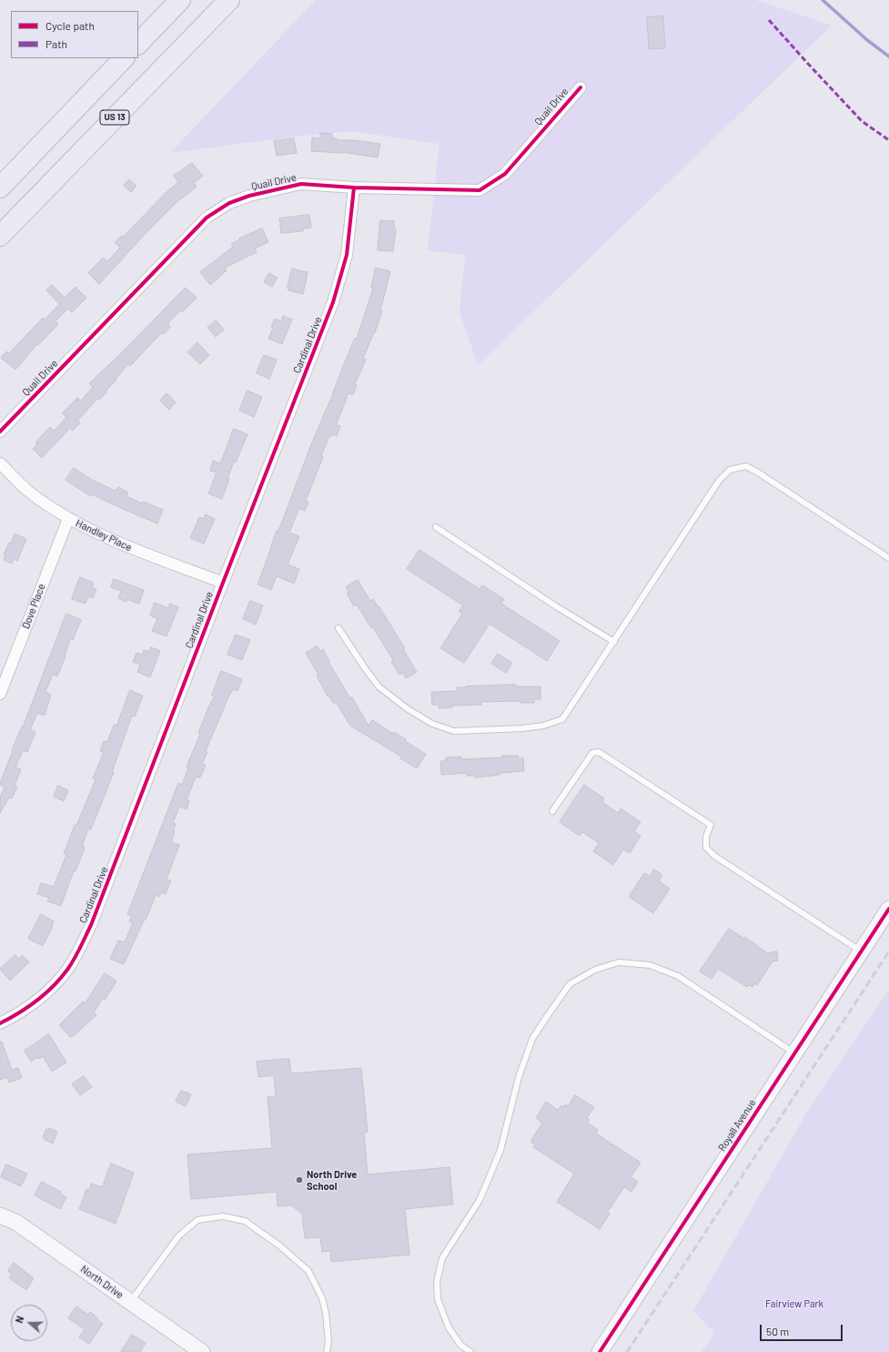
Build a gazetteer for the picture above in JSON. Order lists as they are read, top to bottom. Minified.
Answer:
{"streets":{"highway":["US 13"],"street":["Quail Drive","Cardinal Drive","Handley Place","Dove Place","Royall Avenue","North Drive"]},"crossings":[["Quail Drive","Cardinal Drive"],["Cardinal Drive","Handley Place"],["Handley Place","Dove Place"]],"parks":["Fairview Park"],"places":["North Drive School"],"legend":["Cycle path","Path"],"scale_bar":"50 m","north":"left"}
